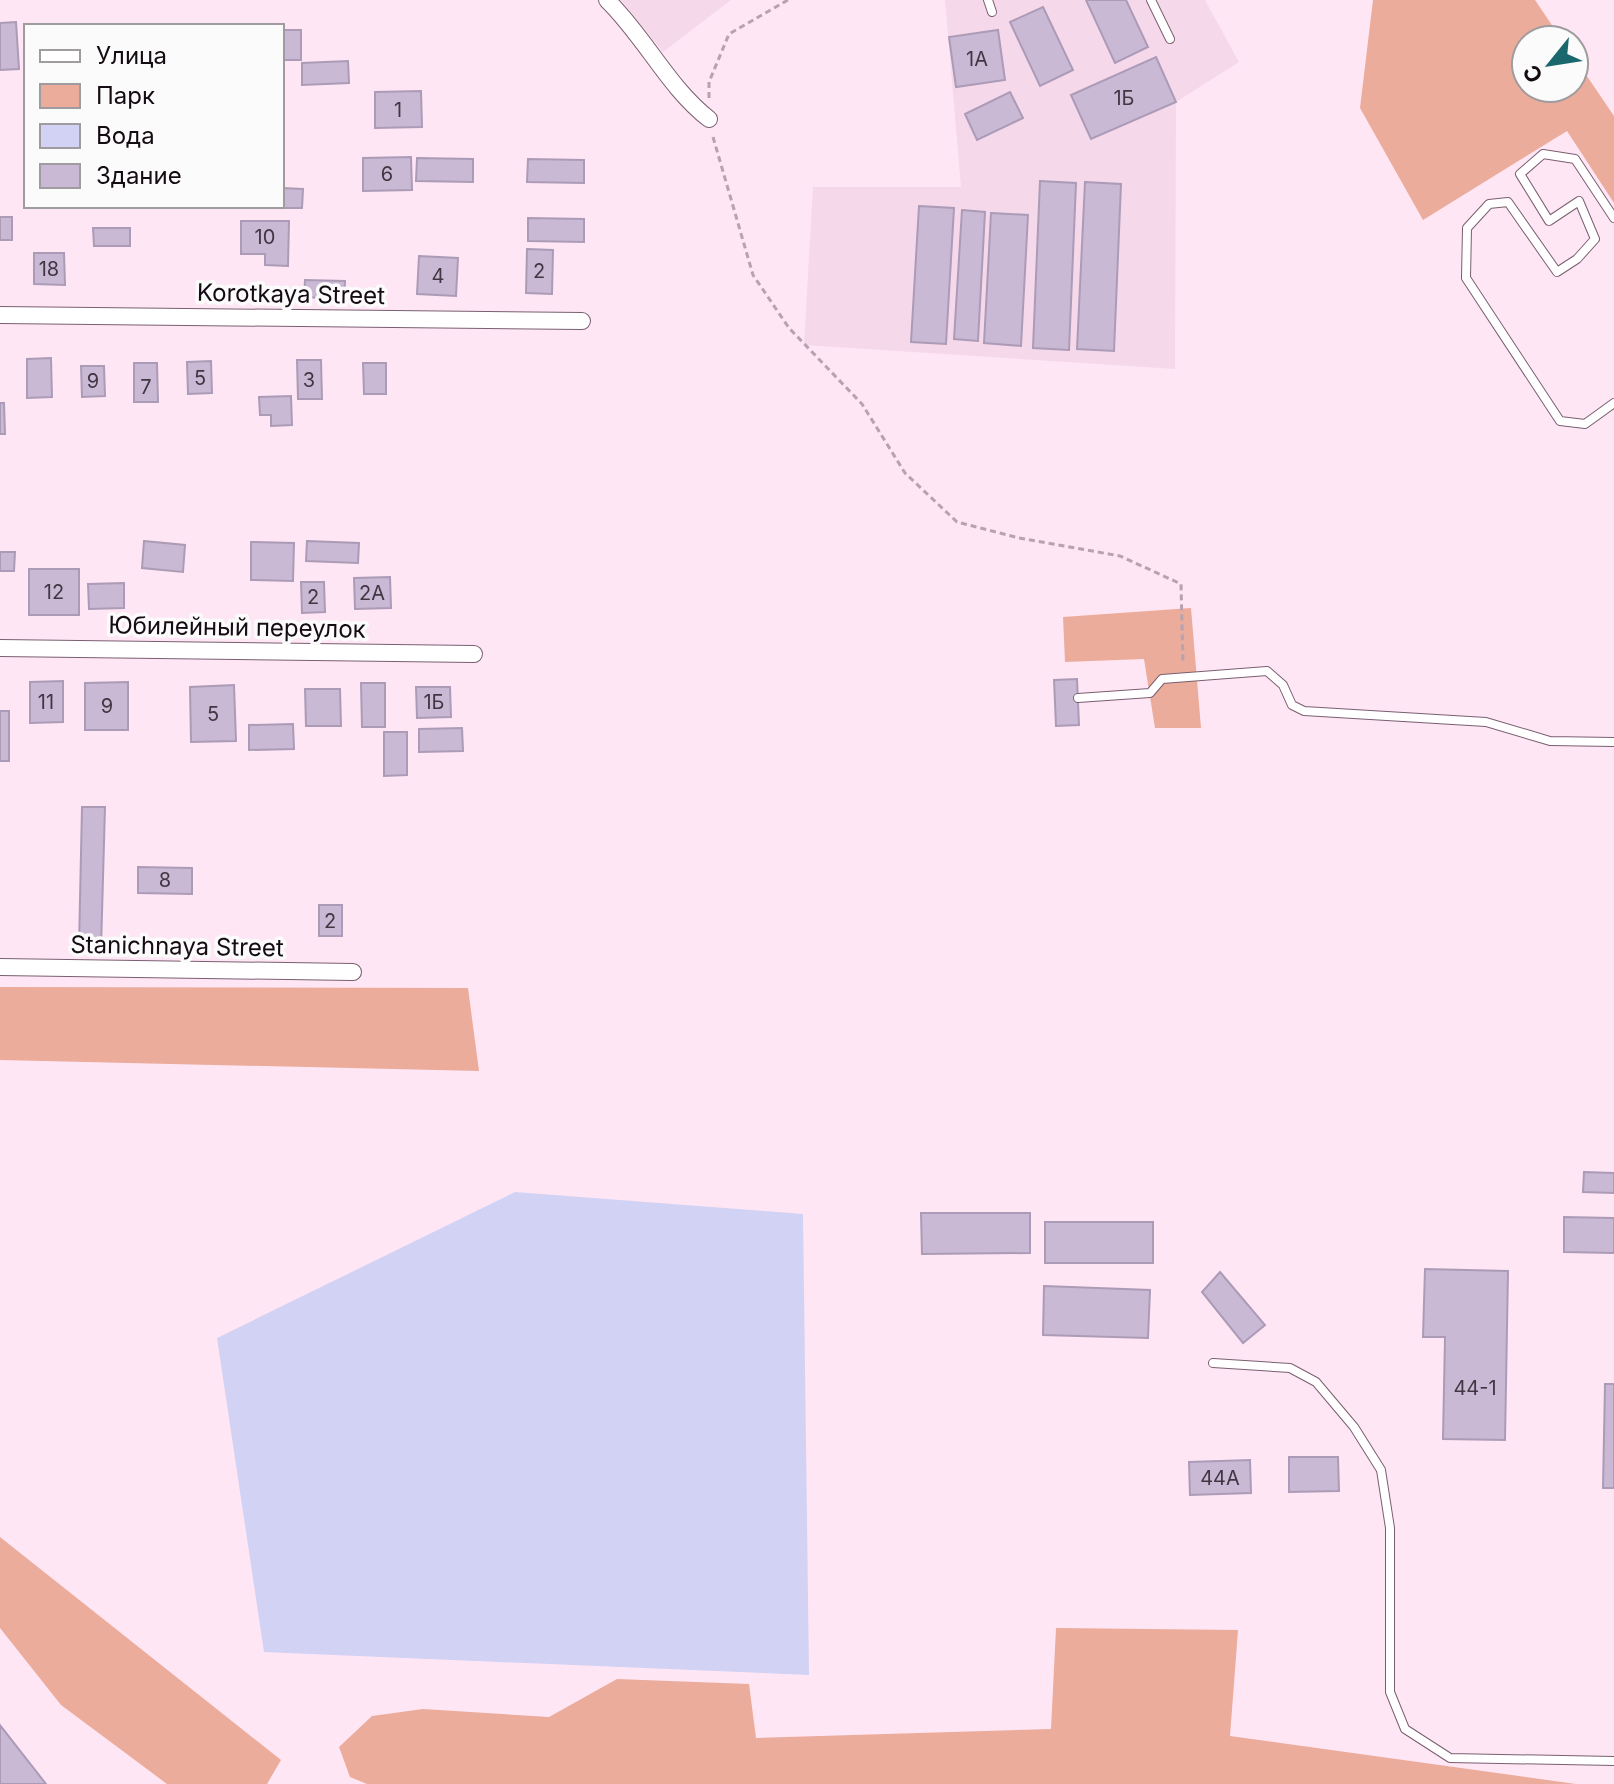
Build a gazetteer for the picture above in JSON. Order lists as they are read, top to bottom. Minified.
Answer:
{"streets":{"street":["Korotkaya Street","Юбилейный переулок","Stanichnaya Street"]},"house_numbers":["1А","1Б","1","6","10","18","2","4","5","3","9","7","12","2А","2","11","1Б","9","5","8","2","44-1","44А"],"legend":["Улица","Парк","Вода","Здание"],"north":"bottom left"}
